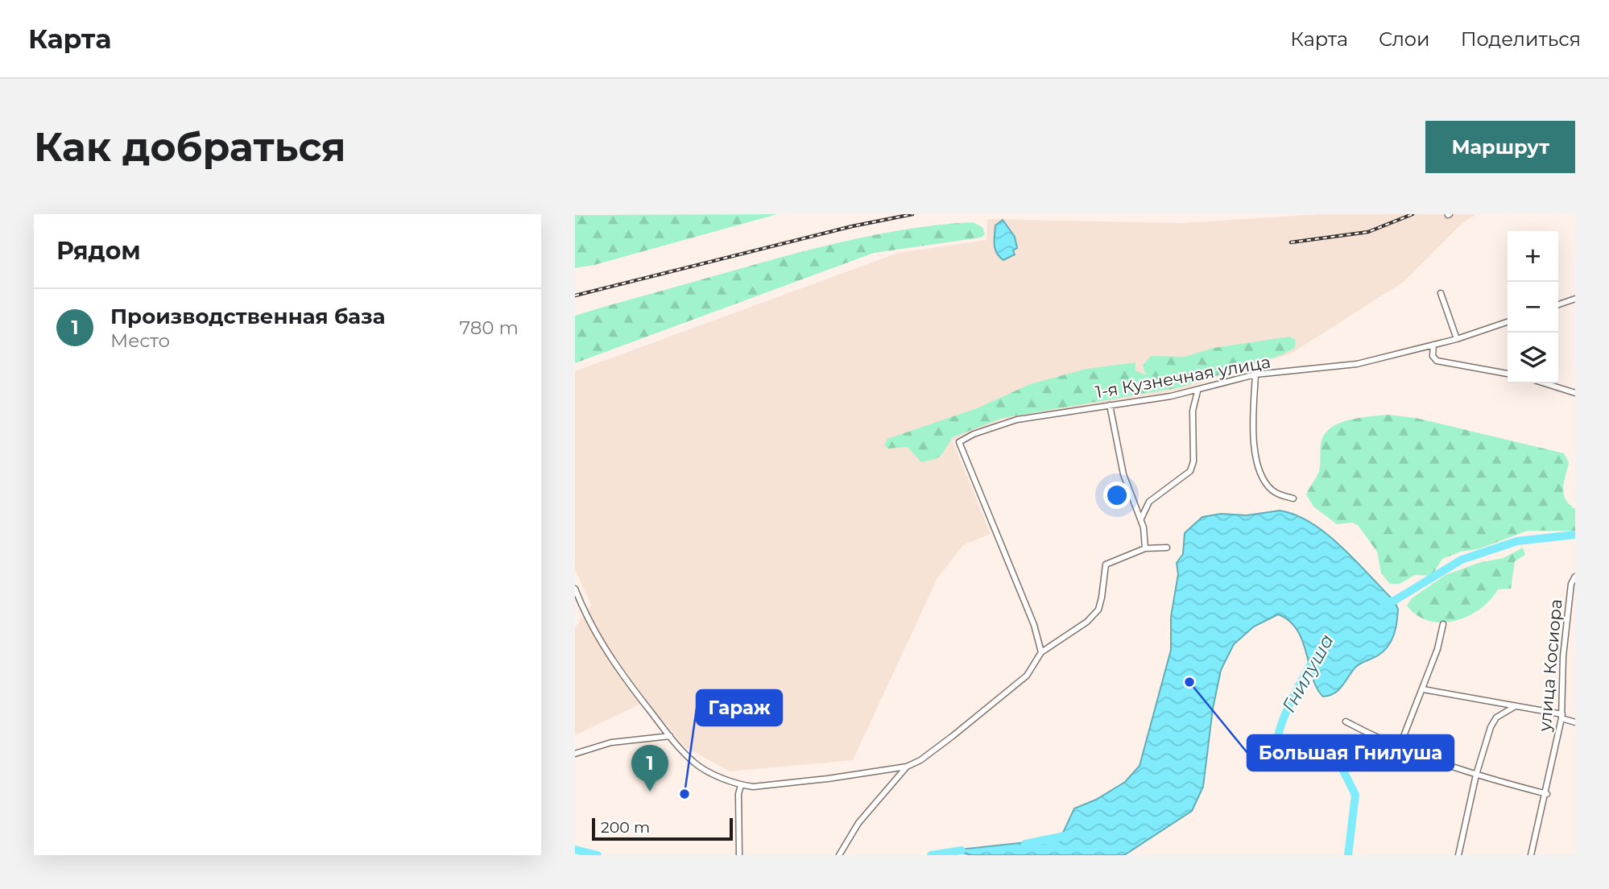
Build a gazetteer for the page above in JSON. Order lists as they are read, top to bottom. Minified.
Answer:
{"streets":{"street":["1-я Кузнечная улица","улица Косиора"]},"water":["Гнилуша"],"places":["Большая Гнилуша","Гараж"],"scale_bar":"200 m","page":{"header":"Карта","nav":["Карта","Слои","Поделиться"],"buttons":"Маршрут","title":"Как добраться","heading":"Рядом","map_buttons":["+","−"],"list":[{"mark":"1","name":"Производственная база","note":"Место","value":"780 m"}],"pins":"1","scale":"200 m"}}
